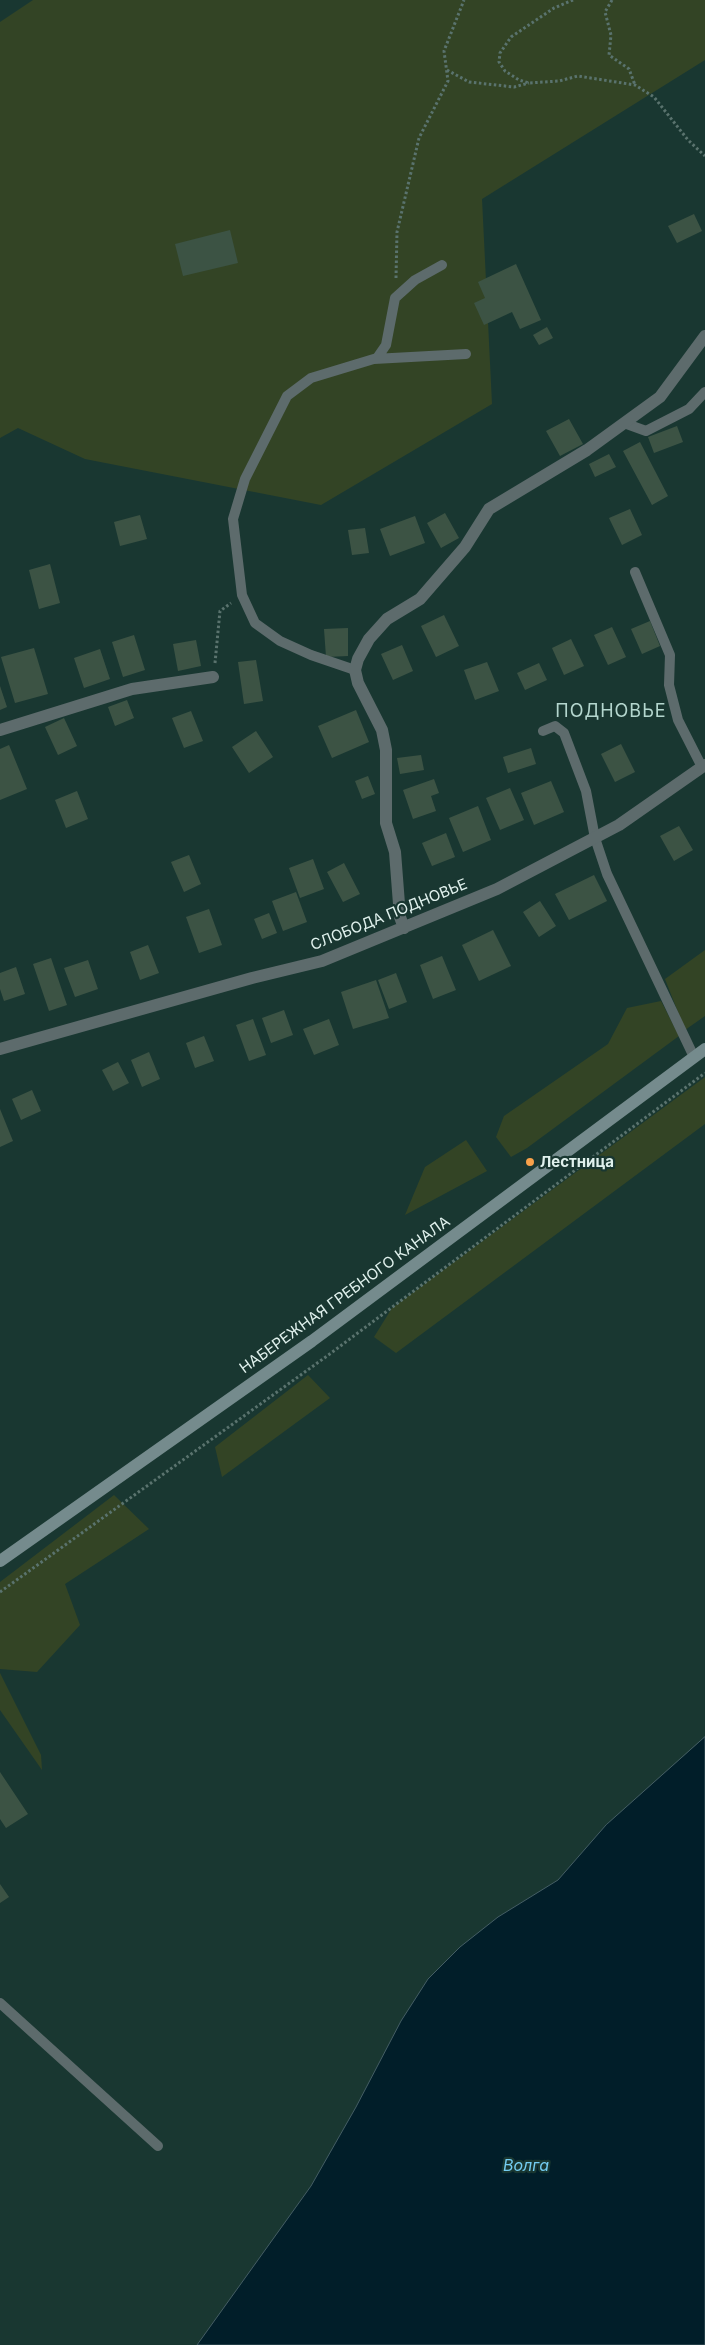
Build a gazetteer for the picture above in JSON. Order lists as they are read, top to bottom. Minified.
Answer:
{"streets":{"street":["СЛОБОДА ПОДНОВЬЕ","НАБЕРЕЖНАЯ ГРЕБНОГО КАНАЛА"]},"districts":["ПОДНОВЬЕ"],"water":["Волга"],"places":["Лестница"]}
